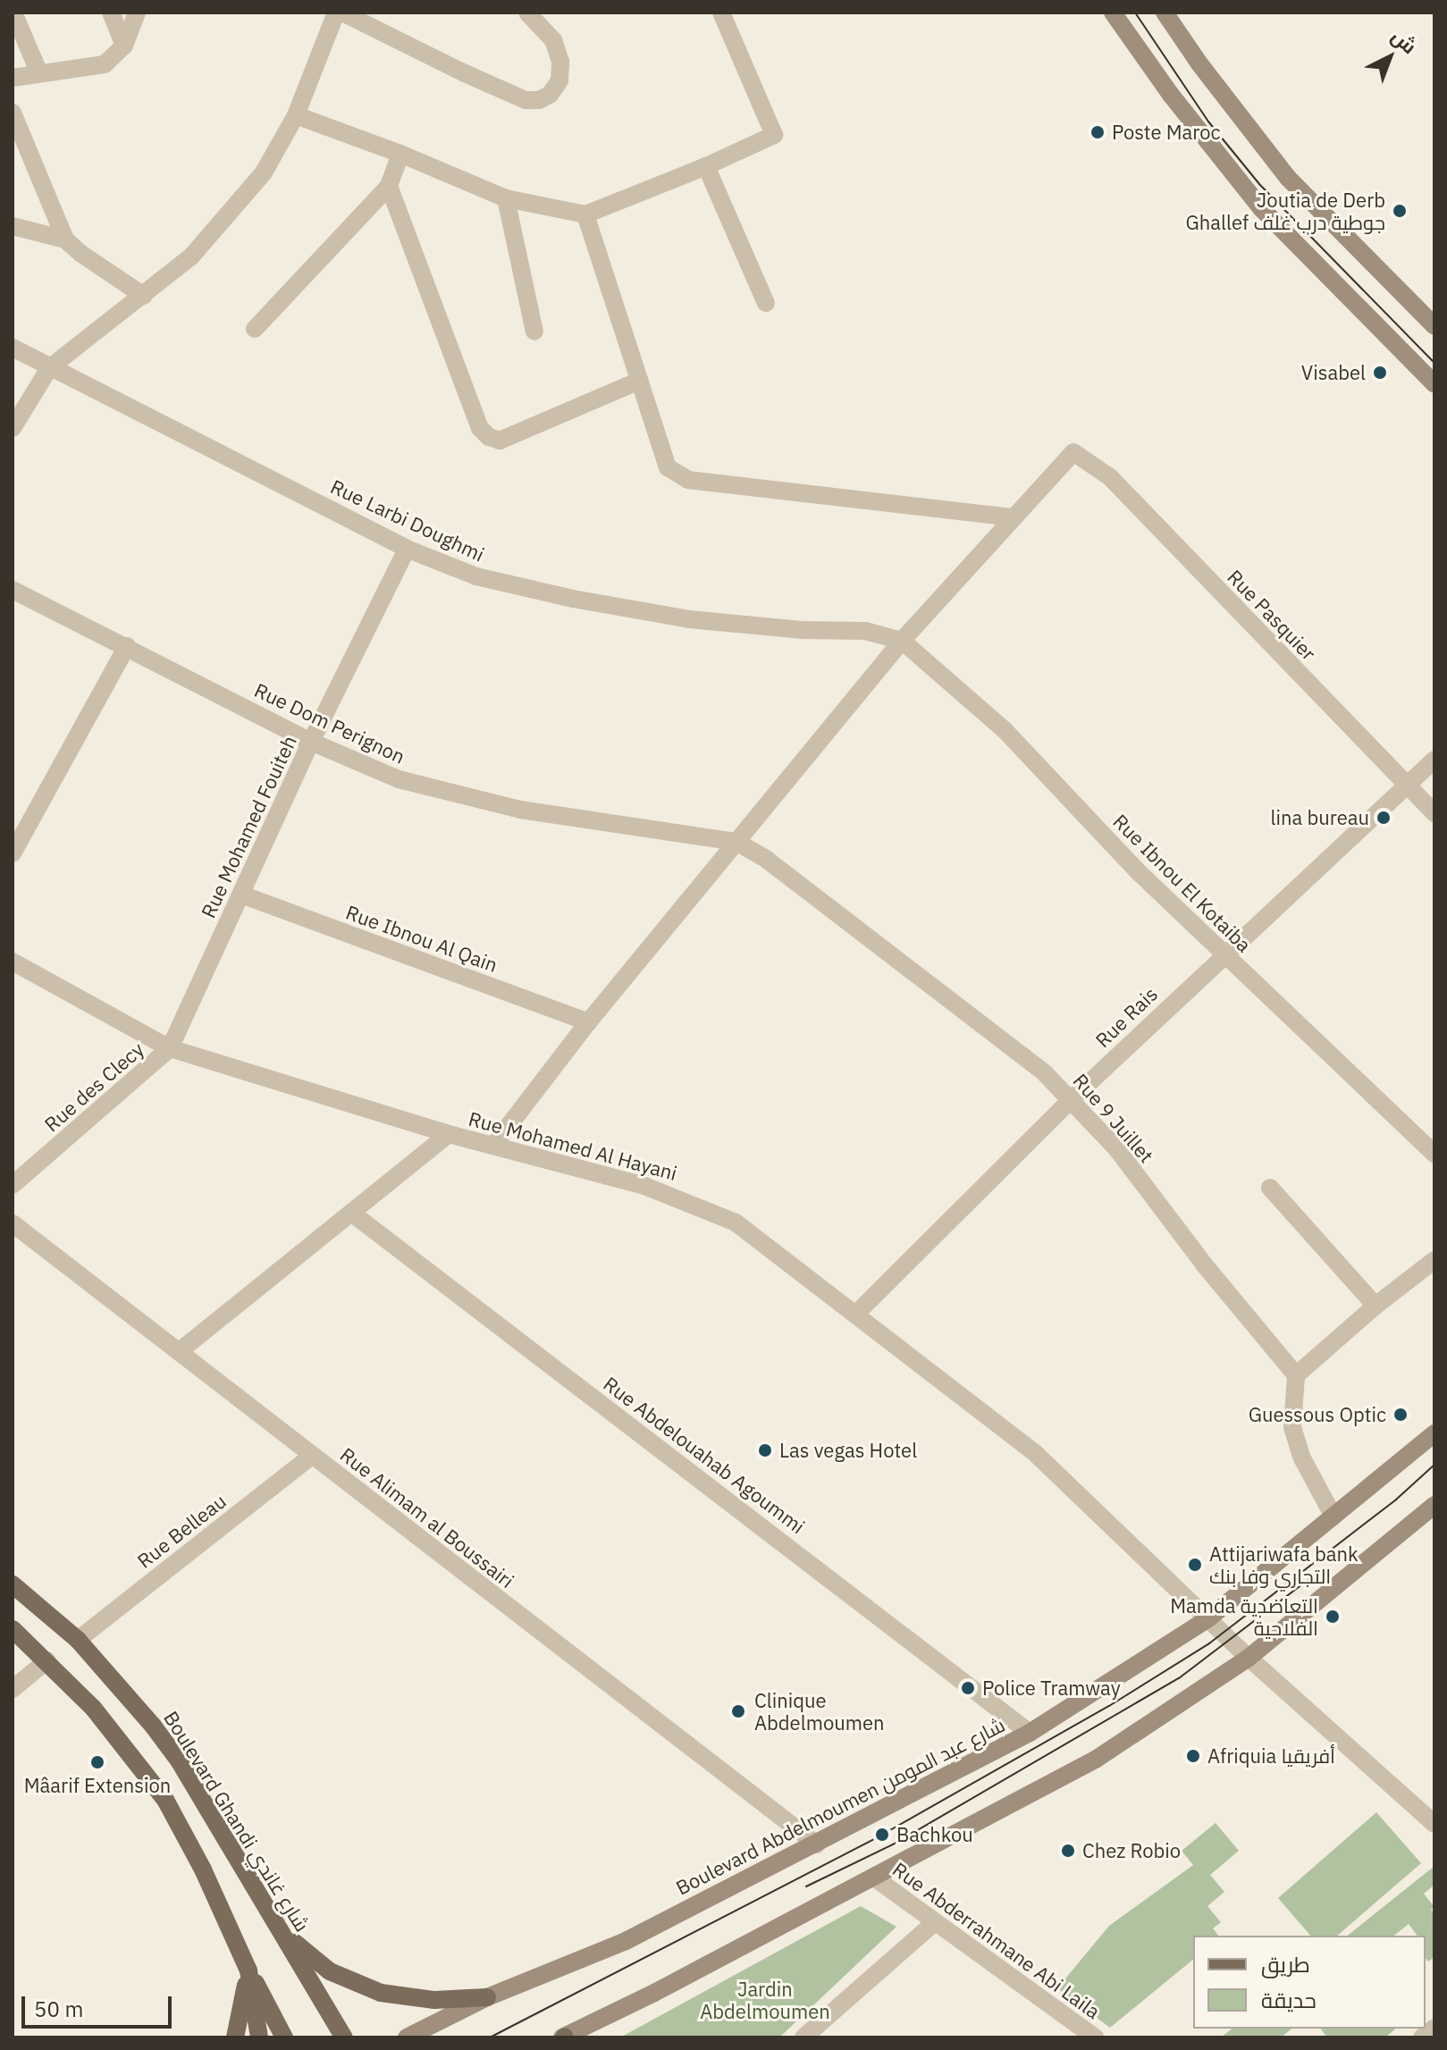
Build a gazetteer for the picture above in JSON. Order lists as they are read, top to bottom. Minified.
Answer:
{"streets":{"main road":["Boulevard Abdelmoumen شارع عبد المومن","Boulevard Ghandi شارع غاندي"],"street":["Rue Larbi Doughmi","Rue Pasquier","Rue Dom Perignon","Rue Mohamed Fouiteh","Rue Ibnou El Kotaiba","Rue Ibnou Al Qain","Rue Rais","Rue des Clecy","Rue 9 Juillet","Rue Mohamed Al Hayani","Rue Abdelouahab Agoummi","Rue Alimam al Boussairi","Rue Belleau","Rue Abderrahmane Abi Laila"]},"crossings":[["Rue Larbi Doughmi","Rue Mohamed Fouiteh"],["Rue Larbi Doughmi","Rue Ibnou El Kotaiba"],["Rue Pasquier","Rue Rais"],["Rue Dom Perignon","Rue Mohamed Fouiteh"],["Rue Dom Perignon","Rue 9 Juillet"],["Rue Mohamed Fouiteh","Rue Ibnou Al Qain"],["Rue Mohamed Fouiteh","Rue des Clecy"],["Rue Mohamed Fouiteh","Rue Mohamed Al Hayani"],["Rue Ibnou El Kotaiba","Rue Rais"],["Rue Rais","Rue 9 Juillet"],["Rue Rais","Rue Mohamed Al Hayani"],["Rue des Clecy","Rue Mohamed Al Hayani"],["Rue Mohamed Al Hayani","Boulevard Abdelmoumen شارع عبد المومن"],["Rue Abdelouahab Agoummi","Boulevard Abdelmoumen شارع عبد المومن"],["Rue Alimam al Boussairi","Rue Belleau"],["Rue Alimam al Boussairi","Boulevard Abdelmoumen شارع عبد المومن"],["Rue Belleau","Boulevard Ghandi شارع غاندي"]],"parks":["Jardin Abdelmoumen"],"places":["Poste Maroc","Joutia de Derb Ghallef جوطية درب غلف","Visabel","lina bureau","Guessous Optic","Las vegas Hotel","Attijariwafa bank التجاري وفا بنك","Mamda التعاضدية الفلاحية","Police Tramway","Clinique Abdelmoumen","Afriquia أفريقيا","Mâarif Extension","Bachkou","Chez Robio"],"legend":["طريق","حديقة"],"scale_bar":"50 m","north":"top right"}
